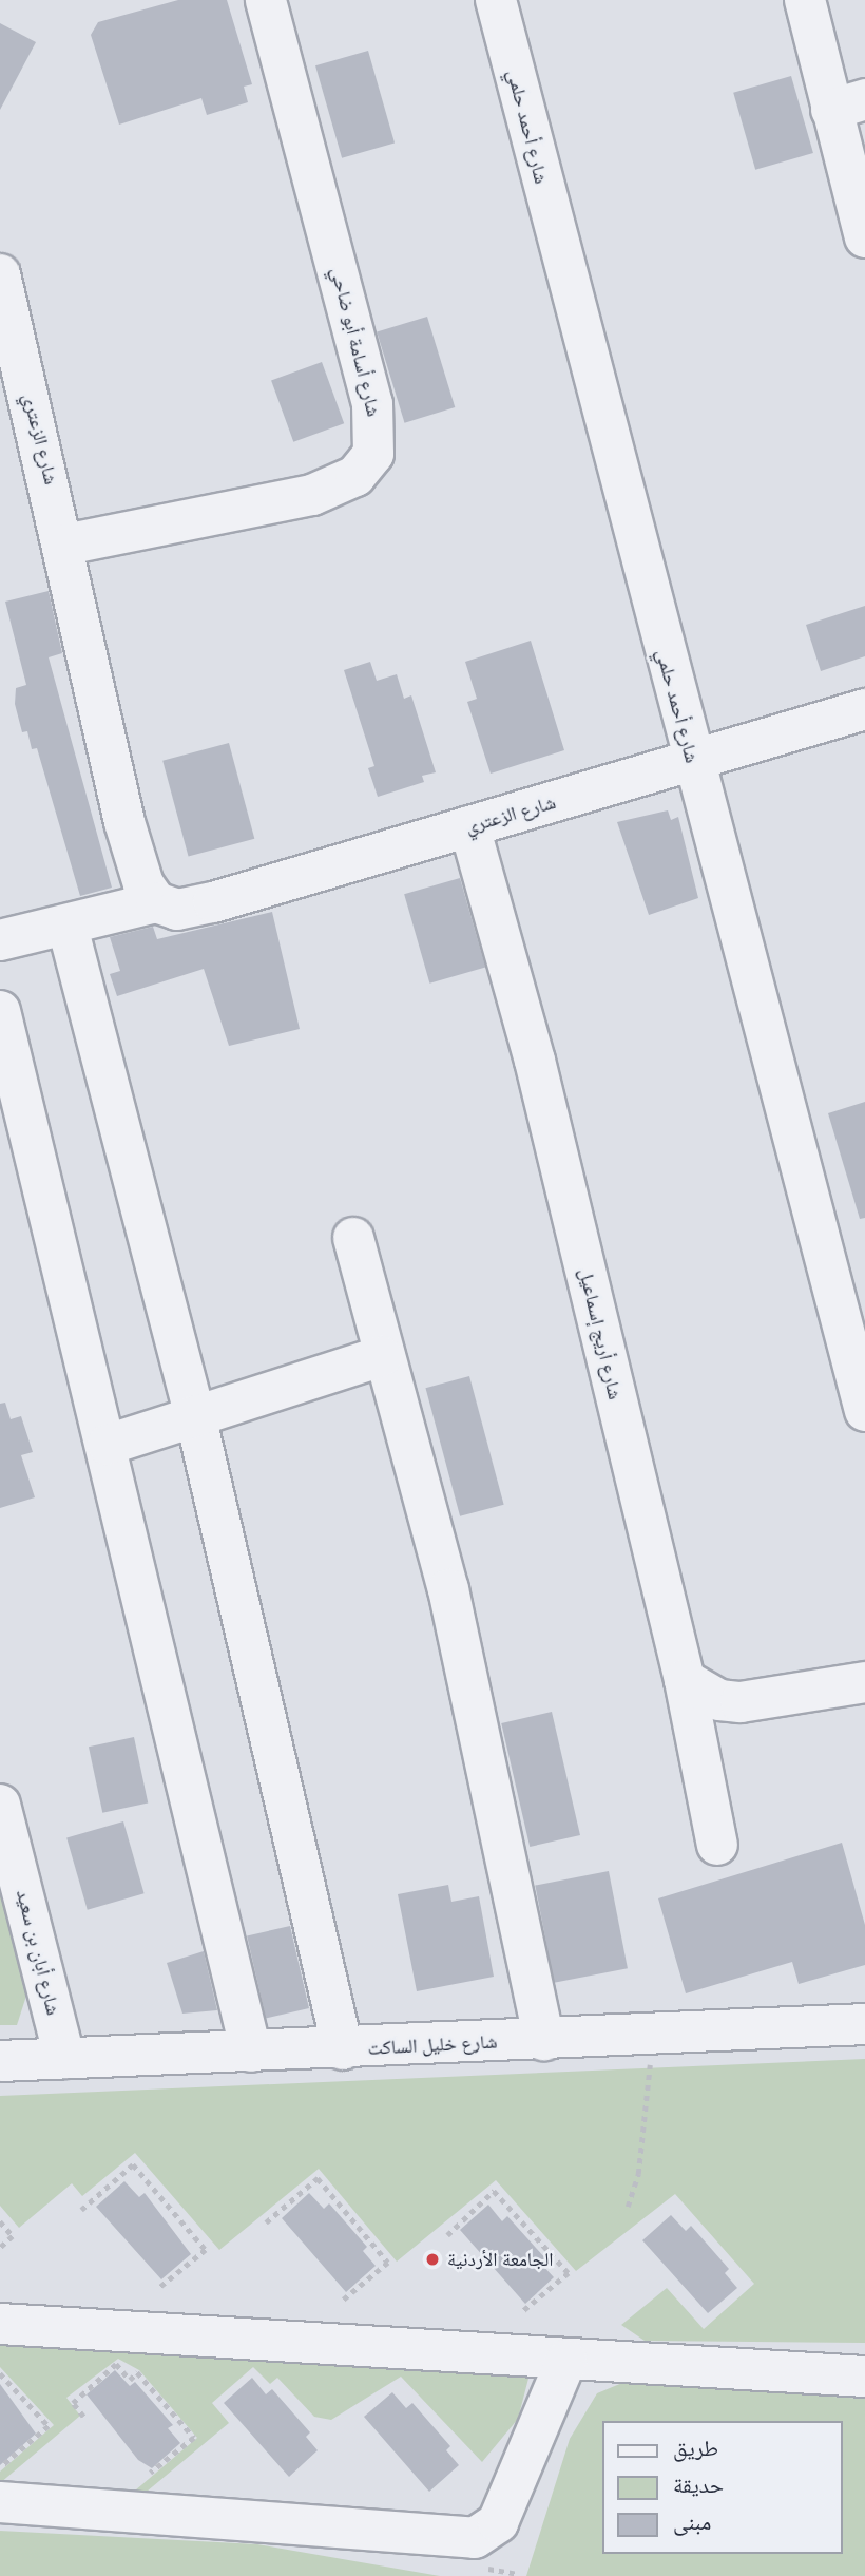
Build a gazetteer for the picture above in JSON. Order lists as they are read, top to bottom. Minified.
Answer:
{"streets":{"street":["شارع أحمد حلمي","شارع أسامة أبو ضاحي","شارع الزعتري","شارع أريج إسماعيل","شارع أبان بن سعيد","شارع خليل الساكت"]},"crossings":[["شارع أحمد حلمي","شارع الزعتري"],["شارع أسامة أبو ضاحي","شارع الزعتري"],["شارع الزعتري","شارع أريج إسماعيل"],["شارع أبان بن سعيد","شارع خليل الساكت"]],"places":["الجامعة الأردنية"],"legend":["طريق","حديقة","مبنى"]}
